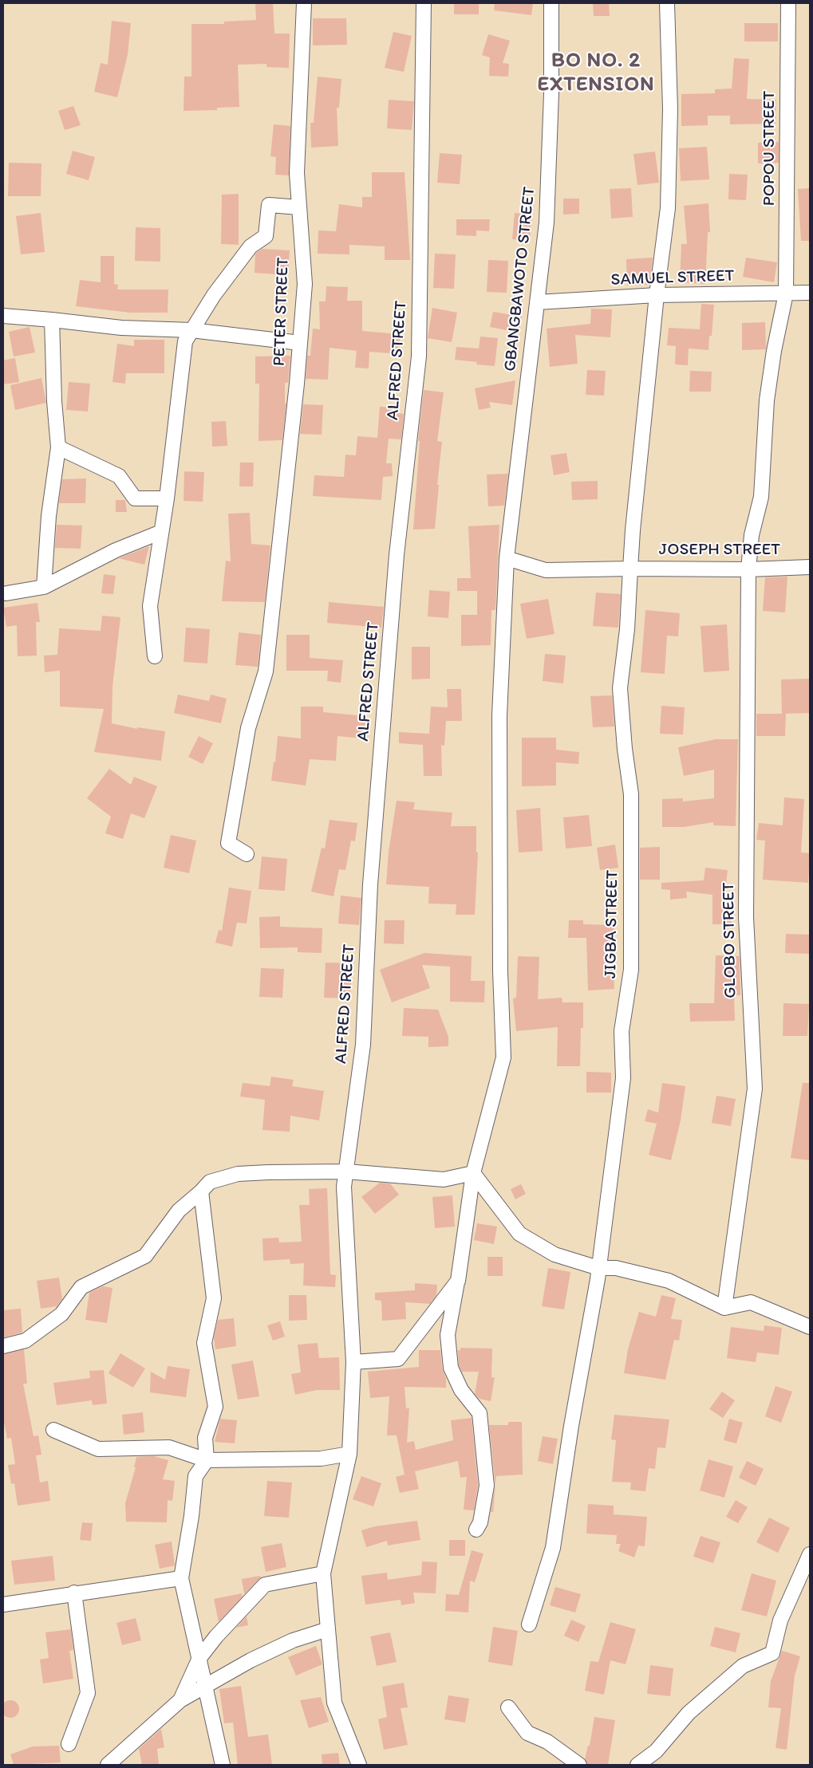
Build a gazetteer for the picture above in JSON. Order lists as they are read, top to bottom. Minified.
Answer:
{"streets":{"street":["POPOU STREET","SAMUEL STREET","GBANGBAWOTO STREET","PETER STREET","ALFRED STREET","JOSEPH STREET","JIGBA STREET","GLOBO STREET"]},"crossings":[["POPOU STREET","SAMUEL STREET"],["POPOU STREET","JOSEPH STREET"],["POPOU STREET","GLOBO STREET"],["SAMUEL STREET","GBANGBAWOTO STREET"],["SAMUEL STREET","JIGBA STREET"],["GBANGBAWOTO STREET","JOSEPH STREET"],["JOSEPH STREET","JIGBA STREET"],["JOSEPH STREET","GLOBO STREET"]],"districts":["BO NO. 2 EXTENSION"]}
